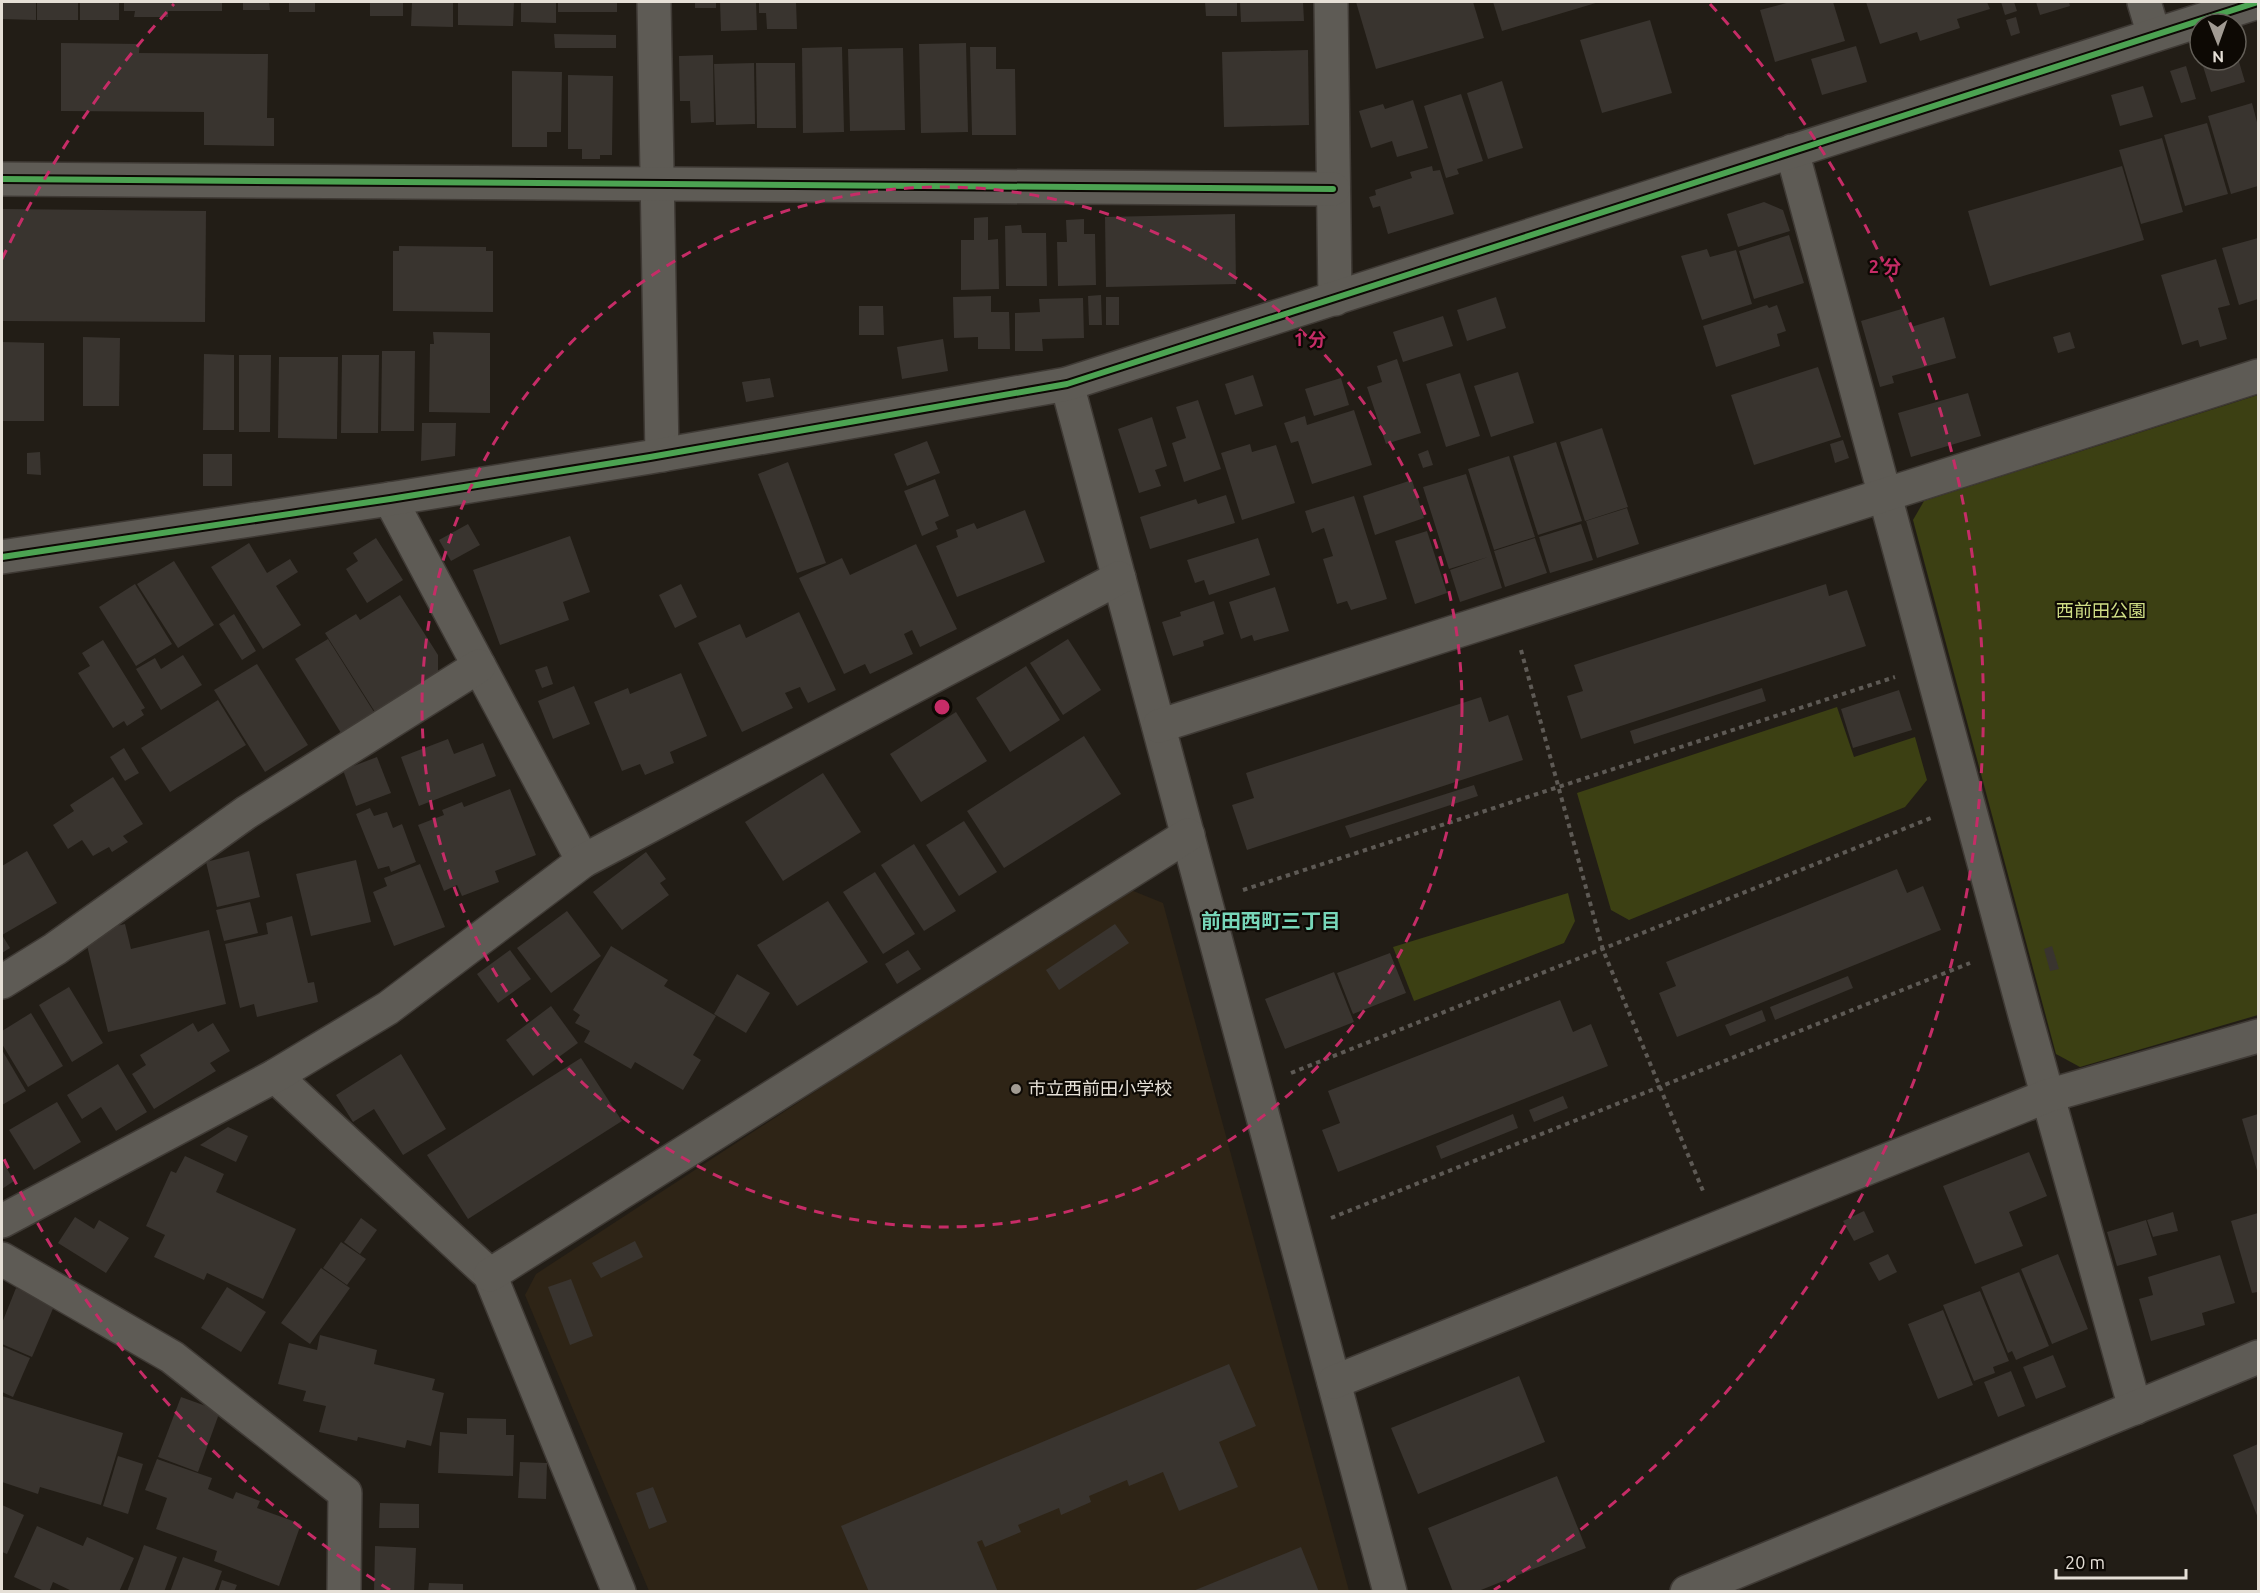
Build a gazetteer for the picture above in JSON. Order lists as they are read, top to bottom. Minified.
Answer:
{"districts":["前田西町三丁目"],"parks":["西前田公園"],"places":["市立西前田小学校"],"scale_bar":"20 m","north":"bottom","rings":["2 分","1 分"]}
